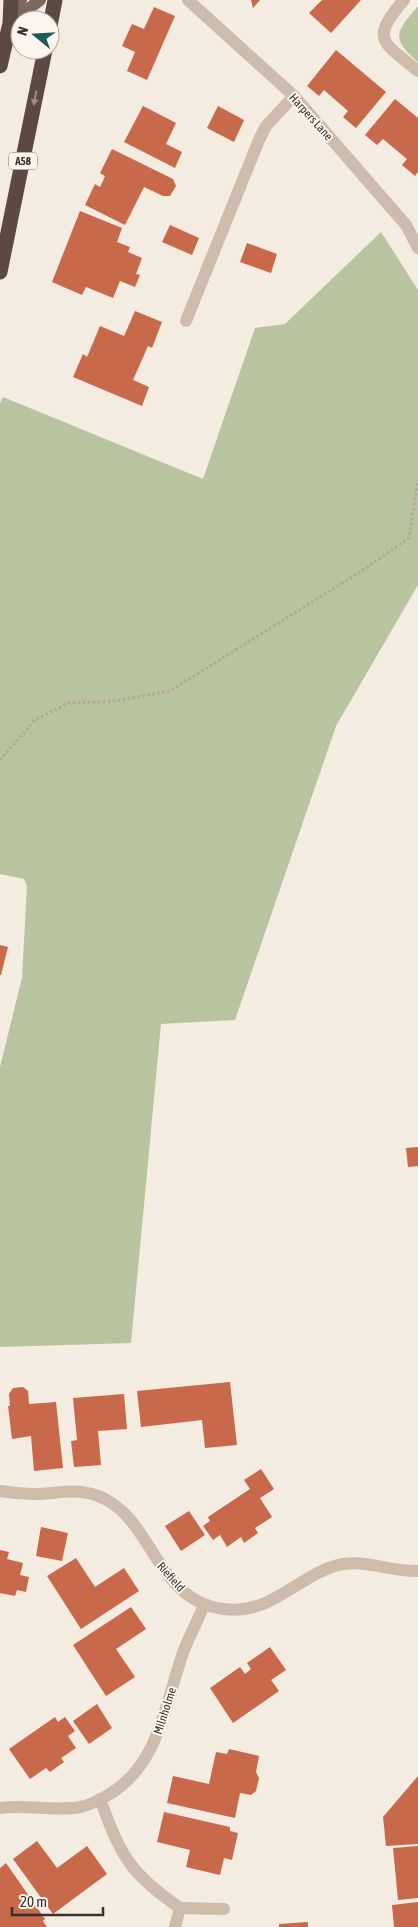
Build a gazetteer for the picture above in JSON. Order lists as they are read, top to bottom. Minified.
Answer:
{"streets":{"highway":["A58"],"street":["Harpers Lane","Riefield","Milnholme"]},"crossings":[["Riefield","Milnholme"]],"scale_bar":"20 m","north":"left"}
